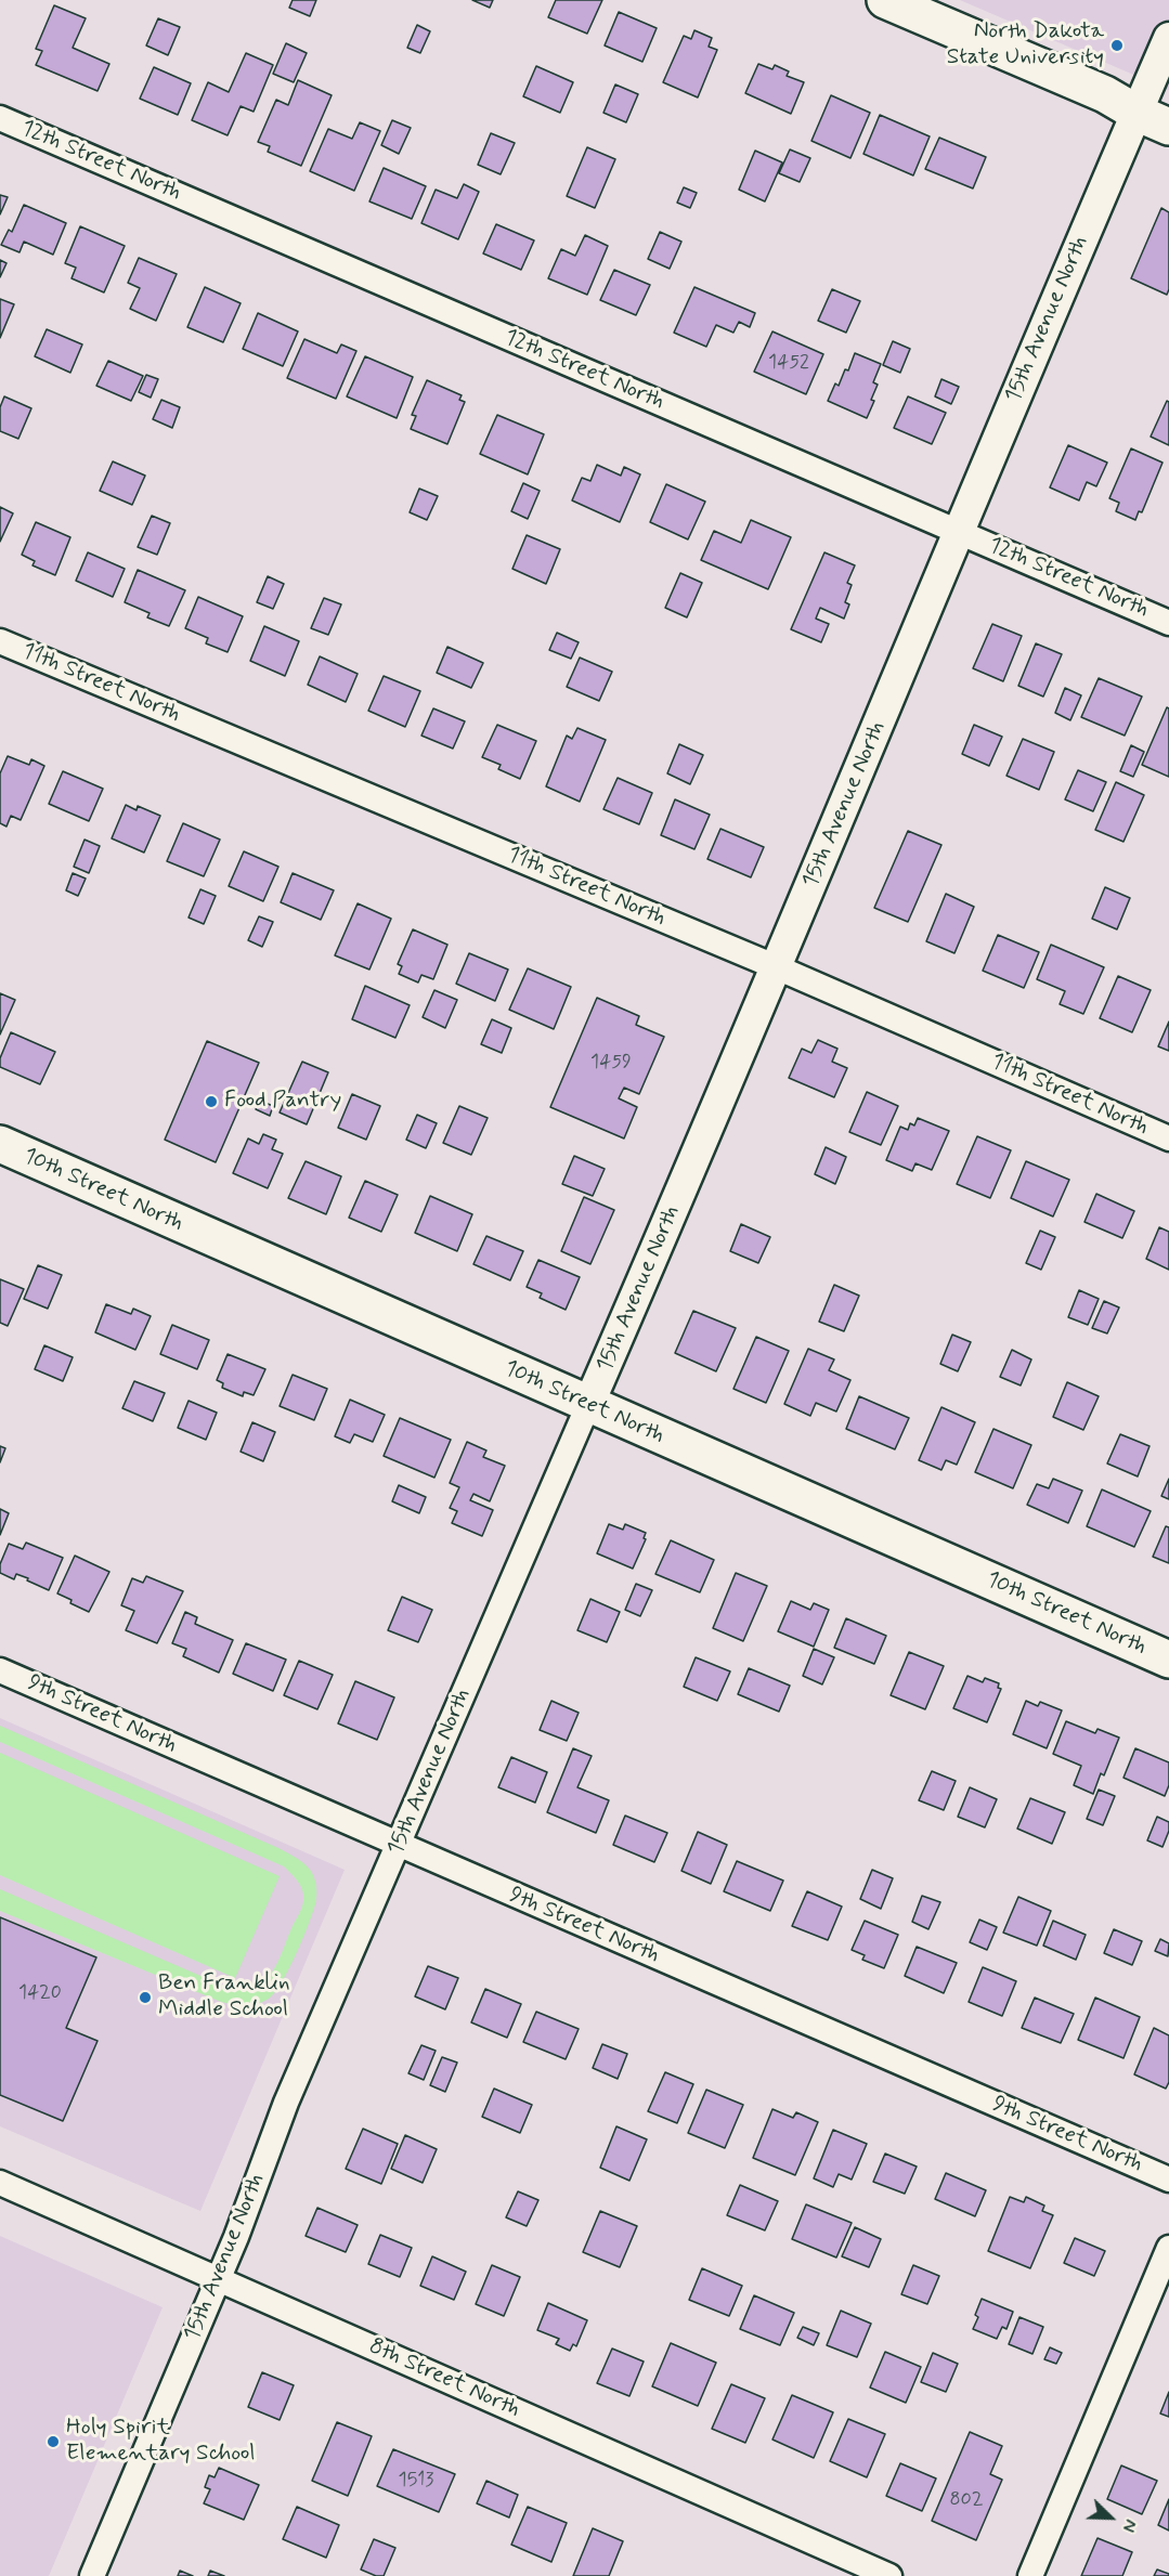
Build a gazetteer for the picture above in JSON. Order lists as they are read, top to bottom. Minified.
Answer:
{"streets":{"main road":["10th Street North"],"street":["12th Street North","15th Avenue North","11th Street North","9th Street North","8th Street North"]},"crossings":[["12th Street North","15th Avenue North"],["15th Avenue North","11th Street North"],["15th Avenue North","10th Street North"],["15th Avenue North","9th Street North"],["15th Avenue North","8th Street North"]],"places":["North Dakota State University","Food Pantry","Ben Franklin Middle School","Holy Spirit Elementary School"],"house_numbers":["1452","1459","1420","1513","802"],"north":"bottom right"}
